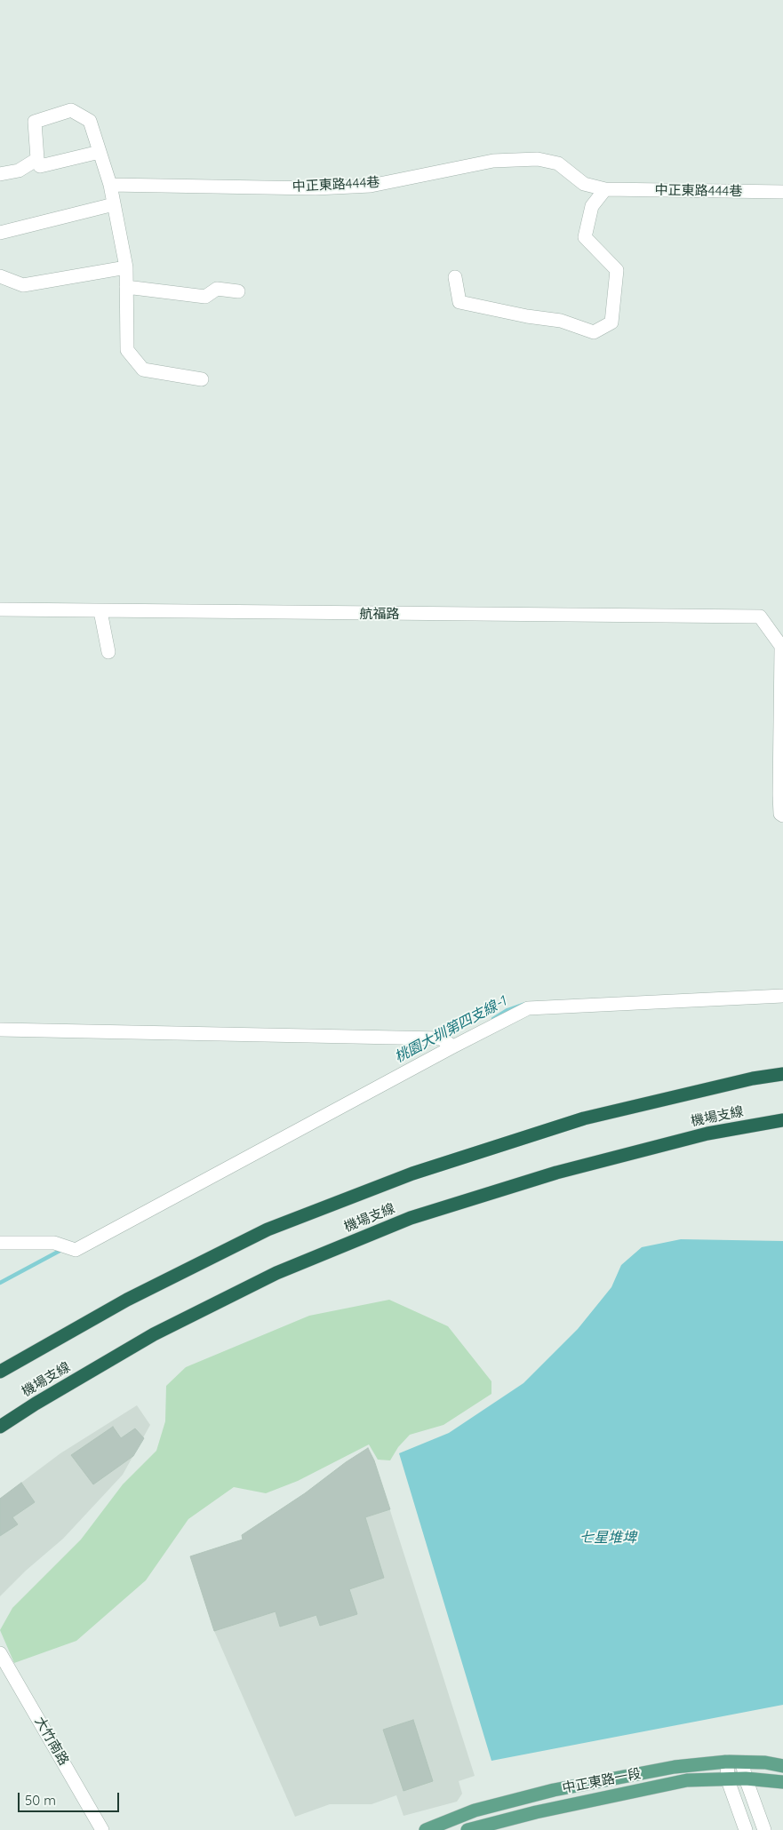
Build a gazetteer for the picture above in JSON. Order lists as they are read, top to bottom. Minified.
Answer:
{"streets":{"highway":["機場支線"],"main road":["中正東路一段"],"street":["中正東路444巷","航福路","大竹南路"]},"water":["桃園大圳第四支線-1","七星堆埤"],"scale_bar":"50 m"}
